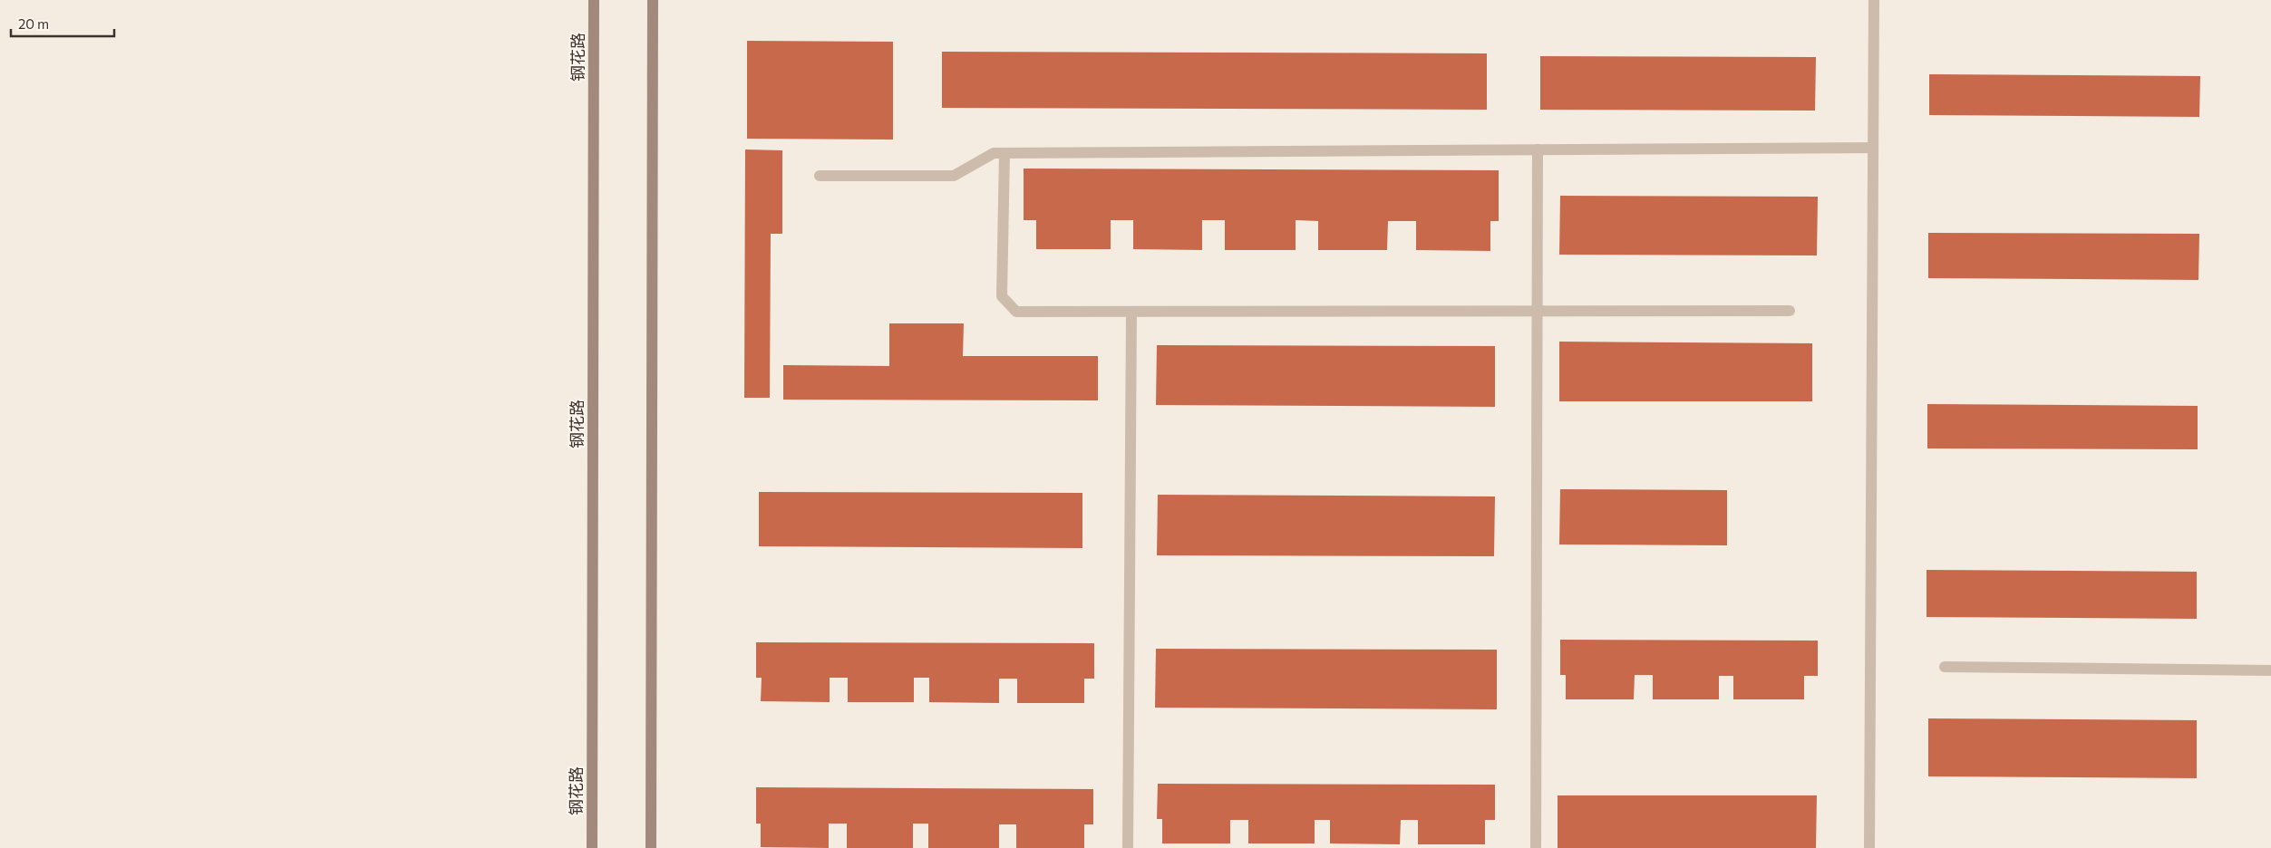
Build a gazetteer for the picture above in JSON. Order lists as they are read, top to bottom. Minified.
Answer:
{"streets":{"main road":["钢花路"]},"scale_bar":"20 m"}
